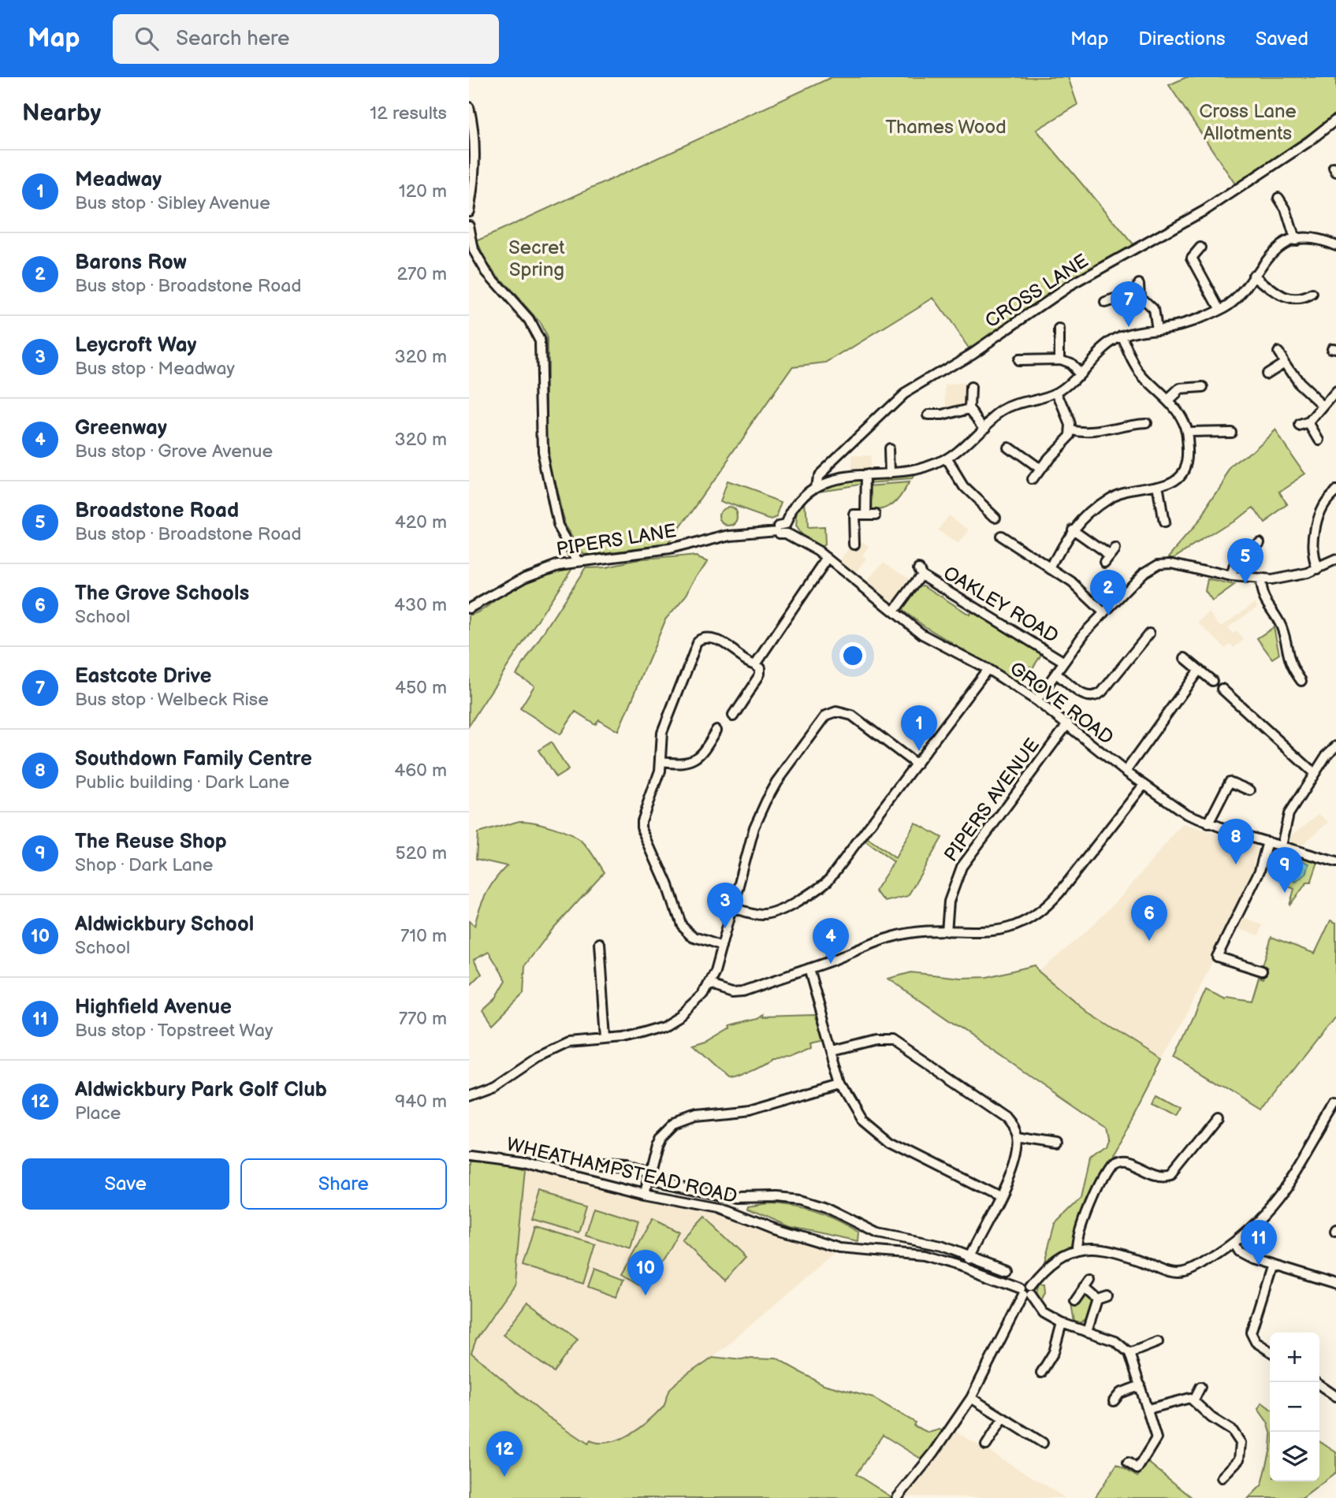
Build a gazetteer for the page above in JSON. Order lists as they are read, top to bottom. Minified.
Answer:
{"streets":{"street":["CROSS LANE","PIPERS LANE","OAKLEY ROAD","GROVE ROAD","PIPERS AVENUE","WHEATHAMPSTEAD ROAD"]},"crossings":[["CROSS LANE","GROVE ROAD"],["PIPERS LANE","GROVE ROAD"],["OAKLEY ROAD","GROVE ROAD"],["GROVE ROAD","PIPERS AVENUE"]],"parks":["Cross Lane Allotments","Thames Wood","Secret Spring"],"page":{"header":"Map","search":"Search here","nav":["Map","Directions","Saved"],"heading":["Nearby","12 results"],"list":[{"mark":"1","name":"Meadway","note":"Bus stop · Sibley Avenue","value":"120 m"},{"mark":"2","name":"Barons Row","note":"Bus stop · Broadstone Road","value":"270 m"},{"mark":"3","name":"Leycroft Way","note":"Bus stop · Meadway","value":"320 m"},{"mark":"4","name":"Greenway","note":"Bus stop · Grove Avenue","value":"320 m"},{"mark":"5","name":"Broadstone Road","note":"Bus stop · Broadstone Road","value":"420 m"},{"mark":"6","name":"The Grove Schools","note":"School","value":"430 m"},{"mark":"7","name":"Eastcote Drive","note":"Bus stop · Welbeck Rise","value":"450 m"},{"mark":"8","name":"Southdown Family Centre","note":"Public building · Dark Lane","value":"460 m"},{"mark":"9","name":"The Reuse Shop","note":"Shop · Dark Lane","value":"520 m"},{"mark":"10","name":"Aldwickbury School","note":"School","value":"710 m"},{"mark":"11","name":"Highfield Avenue","note":"Bus stop · Topstreet Way","value":"770 m"},{"mark":"12","name":"Aldwickbury Park Golf Club","note":"Place","value":"940 m"}],"pins":["7","5","2","1","8","9","3","6","4","11","10","12"],"buttons":["Save","Share"],"map_buttons":["+","−"]}}
